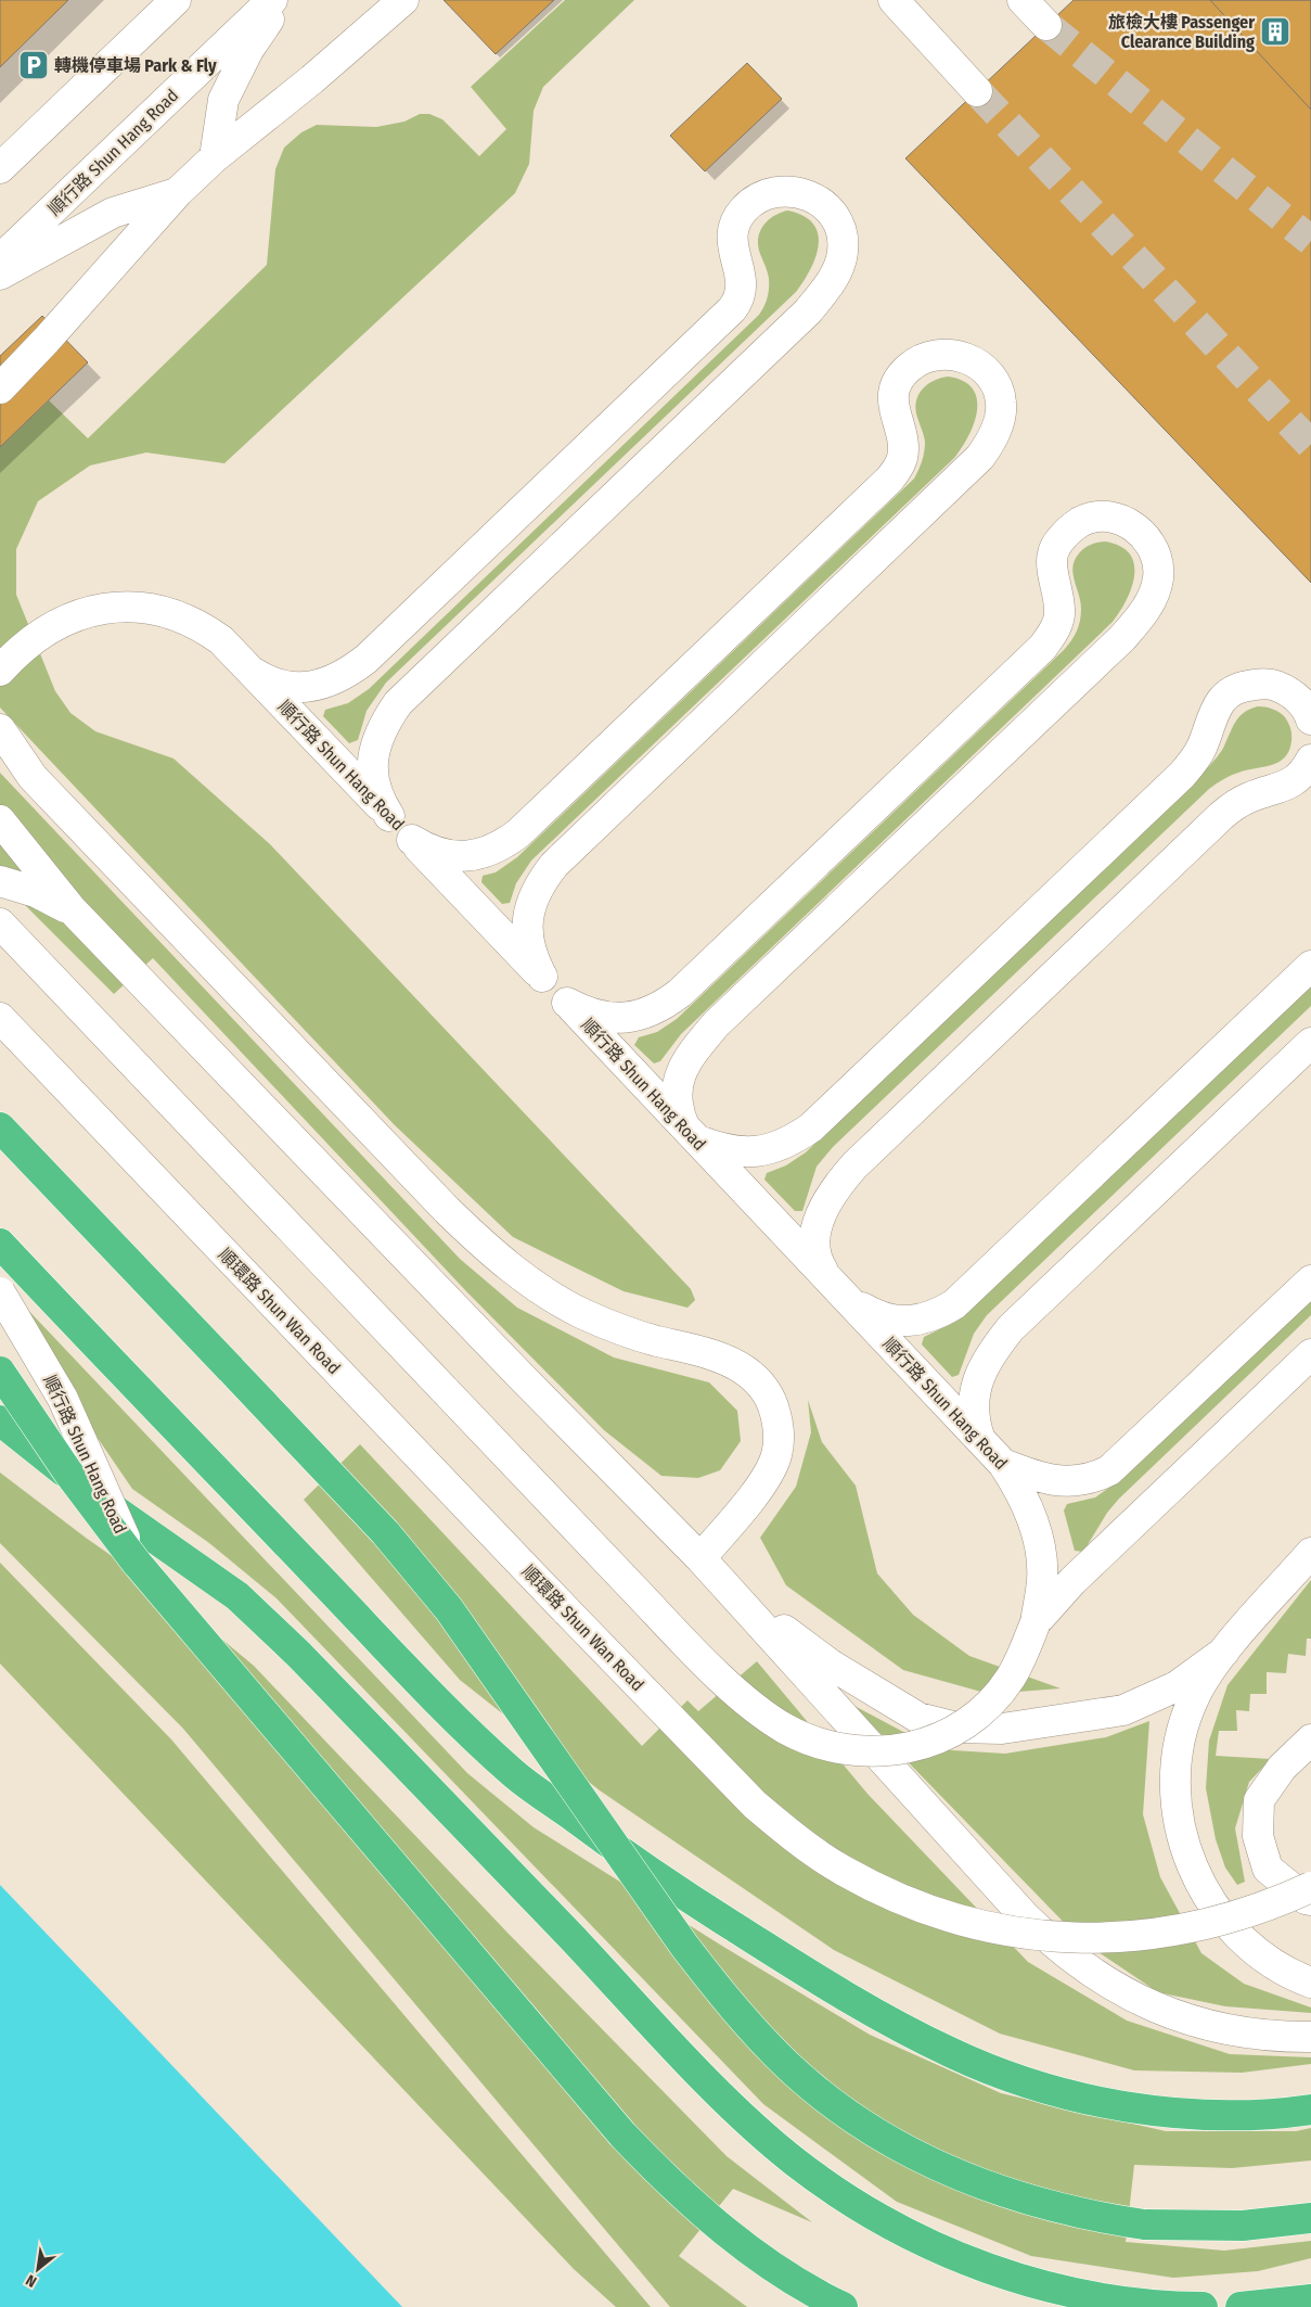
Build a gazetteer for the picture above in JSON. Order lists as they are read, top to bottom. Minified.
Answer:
{"streets":{"lane":["順行路 Shun Hang Road","順環路 Shun Wan Road"]},"places":{"building":["旅檢大樓 Passenger Clearance Building"],"parking":["轉機停車場 Park & Fly"]},"north":"bottom left"}
